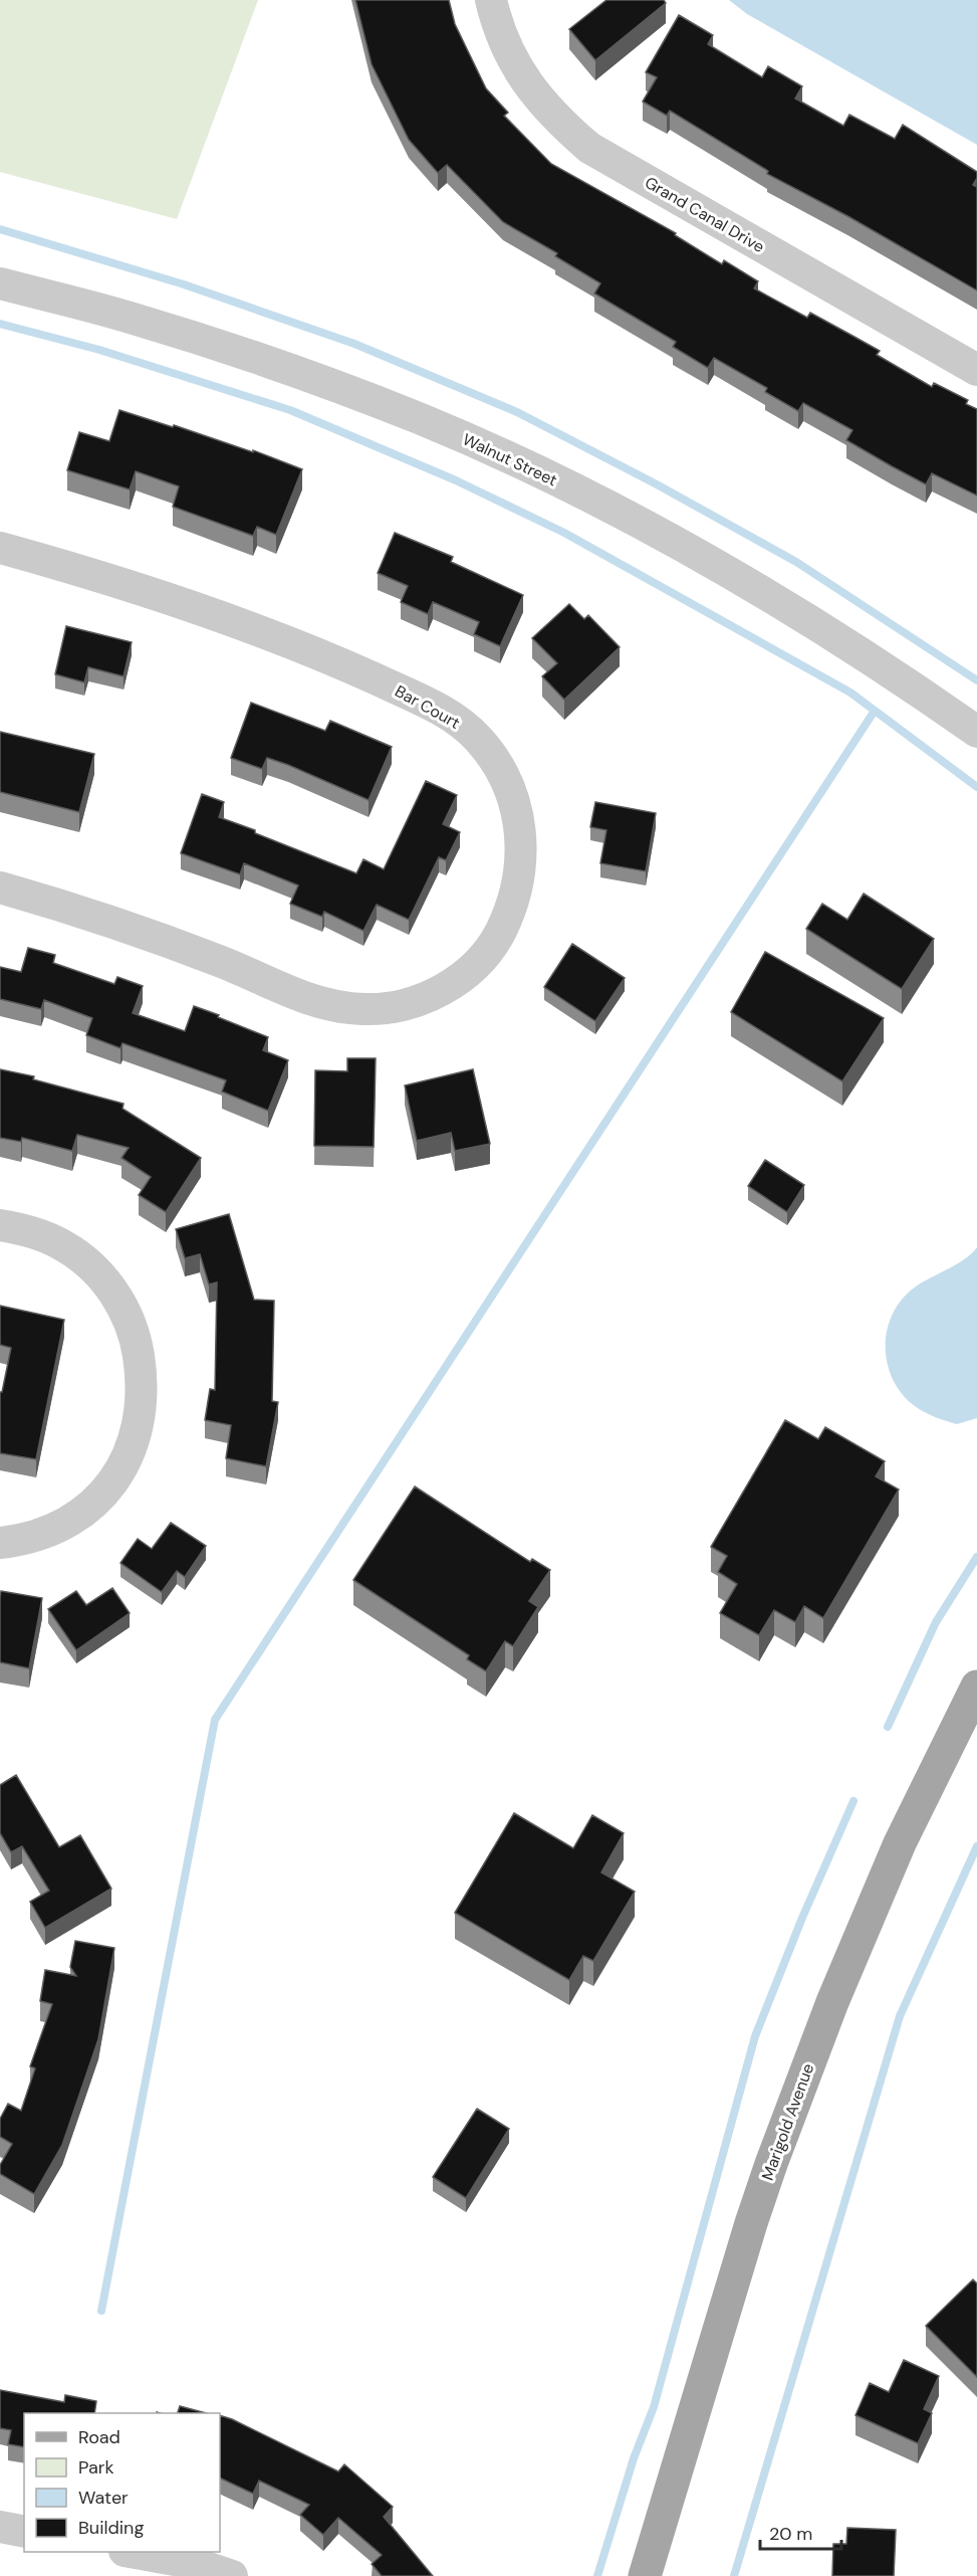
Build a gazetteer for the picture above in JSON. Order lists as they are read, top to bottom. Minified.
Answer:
{"streets":{"main road":["Marigold Avenue"],"street":["Grand Canal Drive","Walnut Street","Bar Court"]},"legend":["Road","Park","Water","Building"],"scale_bar":"20 m"}
